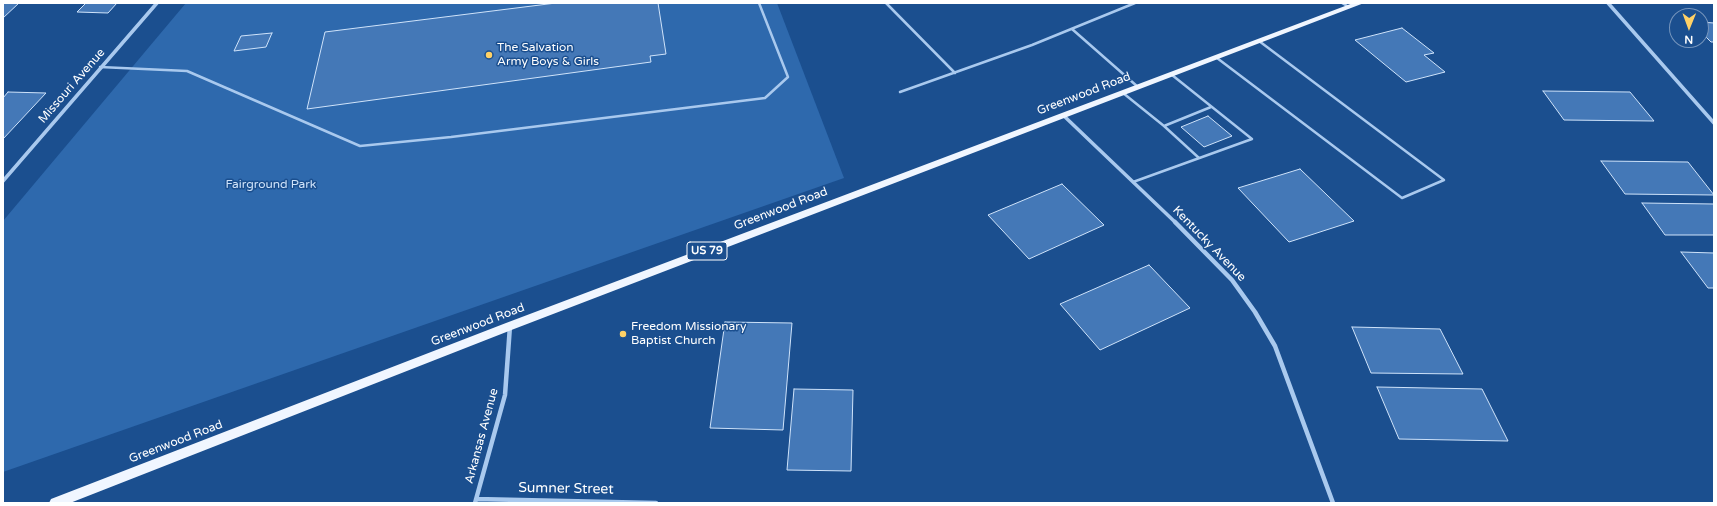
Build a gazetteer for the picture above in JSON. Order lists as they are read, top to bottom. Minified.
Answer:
{"streets":{"main road":["Greenwood Road","US 79"],"street":["Missouri Avenue","Kentucky Avenue","Arkansas Avenue","Sumner Street"]},"crossings":[["Greenwood Road","Kentucky Avenue"],["Greenwood Road","Arkansas Avenue"],["Arkansas Avenue","Sumner Street"]],"parks":["Fairground Park"],"places":["The Salvation Army Boys & Girls","Freedom Missionary Baptist Church"],"north":"bottom"}
